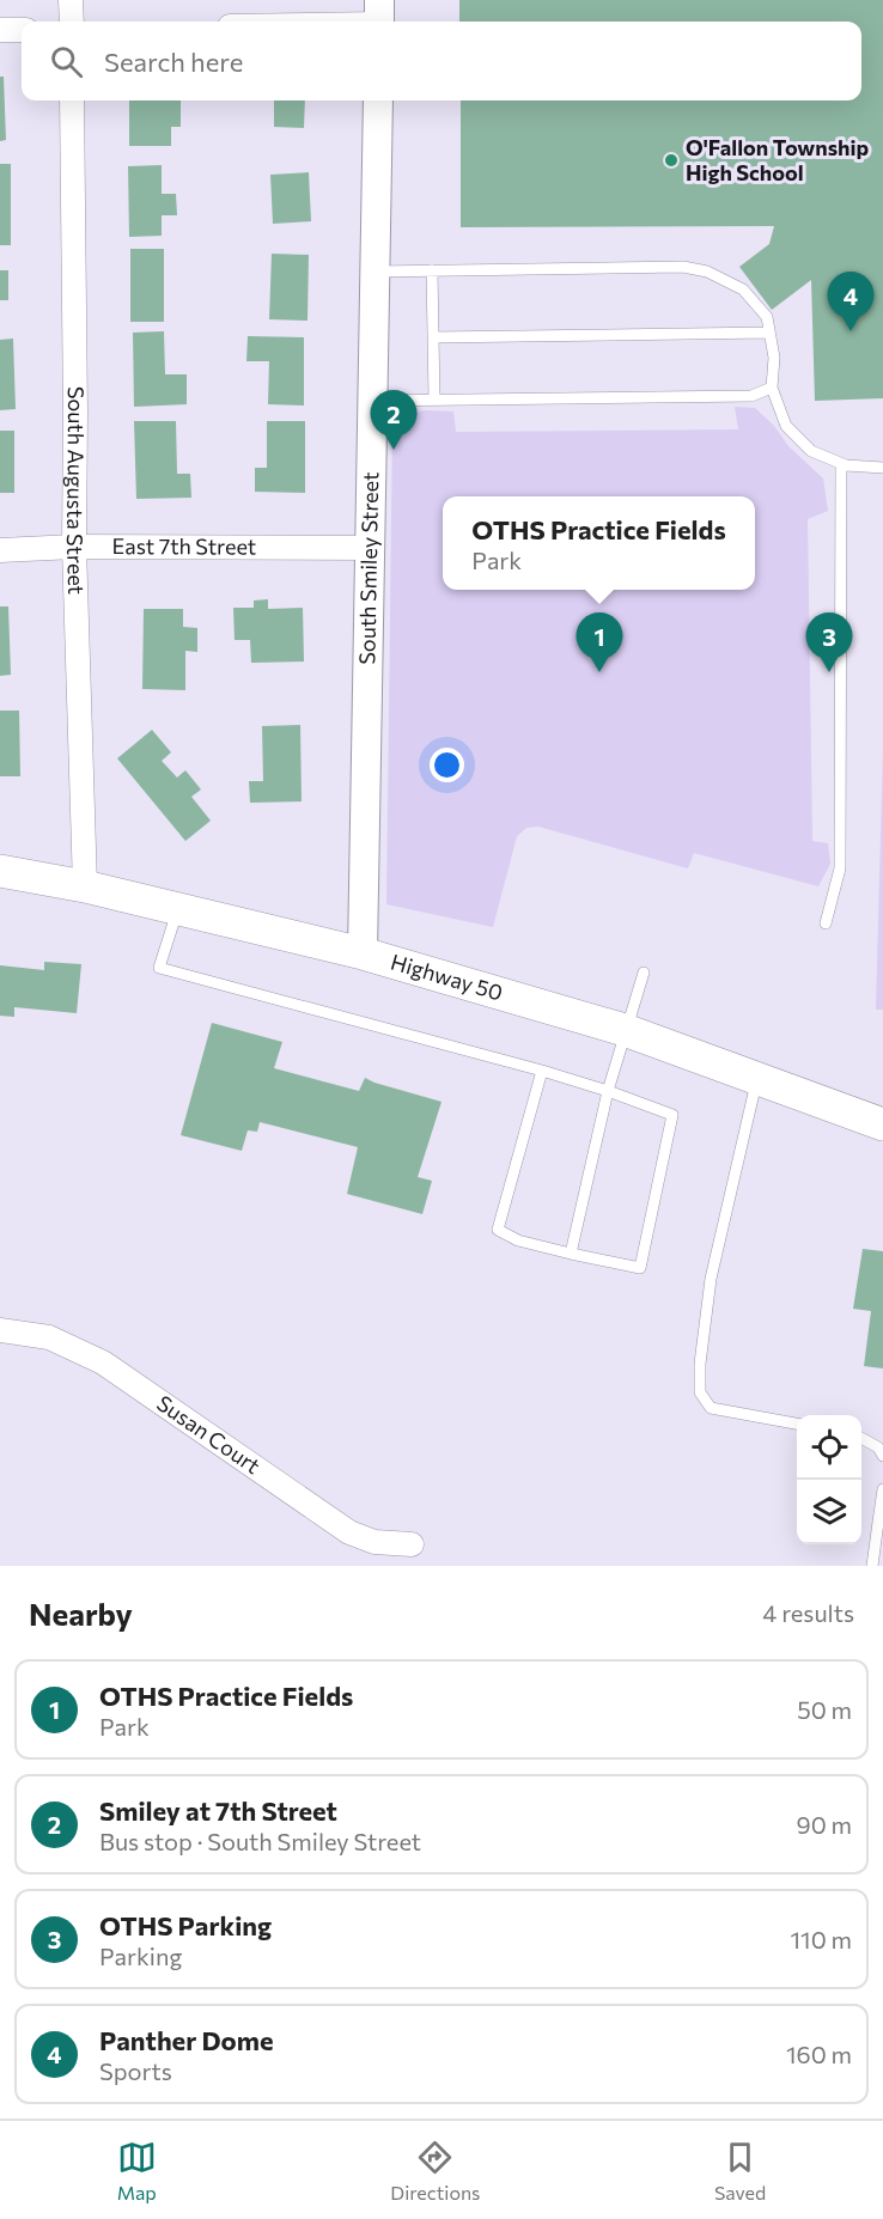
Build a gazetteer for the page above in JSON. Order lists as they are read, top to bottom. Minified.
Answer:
{"streets":{"main road":["Highway 50"],"street":["South Augusta Street","East 7th Street","South Smiley Street","Susan Court"]},"crossings":[["South Augusta Street","East 7th Street"],["South Augusta Street","Highway 50"],["East 7th Street","South Smiley Street"],["South Smiley Street","Highway 50"]],"places":["O'Fallon Township High School"],"page":{"search":"Search here","pins":["4","2","1","3"],"popup":["OTHS Practice Fields","Park"],"heading":["Nearby","4 results"],"list":[{"mark":"1","name":"OTHS Practice Fields","note":"Park","value":"50 m"},{"mark":"2","name":"Smiley at 7th Street","note":"Bus stop · South Smiley Street","value":"90 m"},{"mark":"3","name":"OTHS Parking","note":"Parking","value":"110 m"},{"mark":"4","name":"Panther Dome","note":"Sports","value":"160 m"}],"nav":["Map","Directions","Saved"]}}
